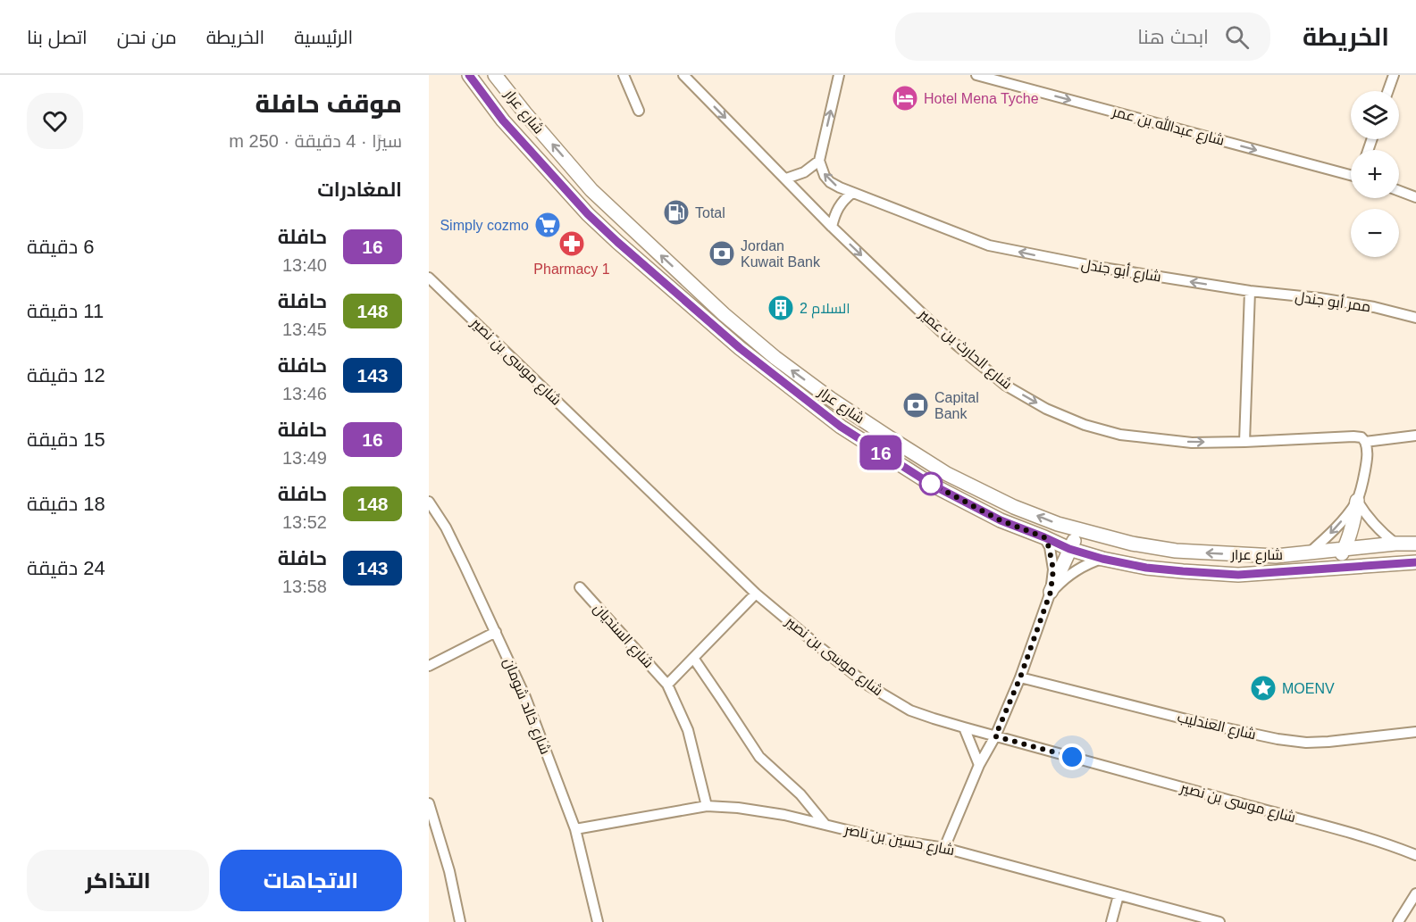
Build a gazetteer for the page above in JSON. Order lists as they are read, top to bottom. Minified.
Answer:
{"streets":{"main road":["شارع عرار"],"street":["شارع عبدالله بن عمر","شارع أبو جندل","ممر أبو جندل","شارع الحارث بن عمير","شارع موسى بن نصير","شارع السنديان","شارع خالد شومان","شارع العندليب","شارع حسين بن ناصر"]},"crossings":[["شارع أبو جندل","ممر أبو جندل"],["شارع السنديان","شارع حسين بن ناصر"],["شارع خالد شومان","شارع حسين بن ناصر"]],"one_way":["شارع عبدالله بن عمر","شارع أبو جندل","شارع الحارث بن عمير"],"places":{"hotel":["Hotel Mena Tyche"],"fuel station":["Total"],"supermarket":["Simply cozmo"],"pharmacy":["Pharmacy 1"],"bank":["Jordan Kuwait Bank","Capital Bank"],"building":["السلام 2"],"place":["MOENV"]},"lines":["bus line 16"],"page":{"header":"الخريطة","search":"ابحث هنا","nav":["الرئيسية","الخريطة","من نحن","اتصل بنا"],"on_map":"16","heading":[["موقف حافلة","سيرًا · 4 دقيقة · 250 m"],"المغادرات"],"map_buttons":["+","−"],"list":[{"mark":"16","name":"حافلة","note":"13:40","value":"6 دقيقة"},{"mark":"148","name":"حافلة","note":"13:45","value":"11 دقيقة"},{"mark":"143","name":"حافلة","note":"13:46","value":"12 دقيقة"},{"mark":"16","name":"حافلة","note":"13:49","value":"15 دقيقة"},{"mark":"148","name":"حافلة","note":"13:52","value":"18 دقيقة"},{"mark":"143","name":"حافلة","note":"13:58","value":"24 دقيقة"}],"buttons":["الاتجاهات","التذاكر"]}}
